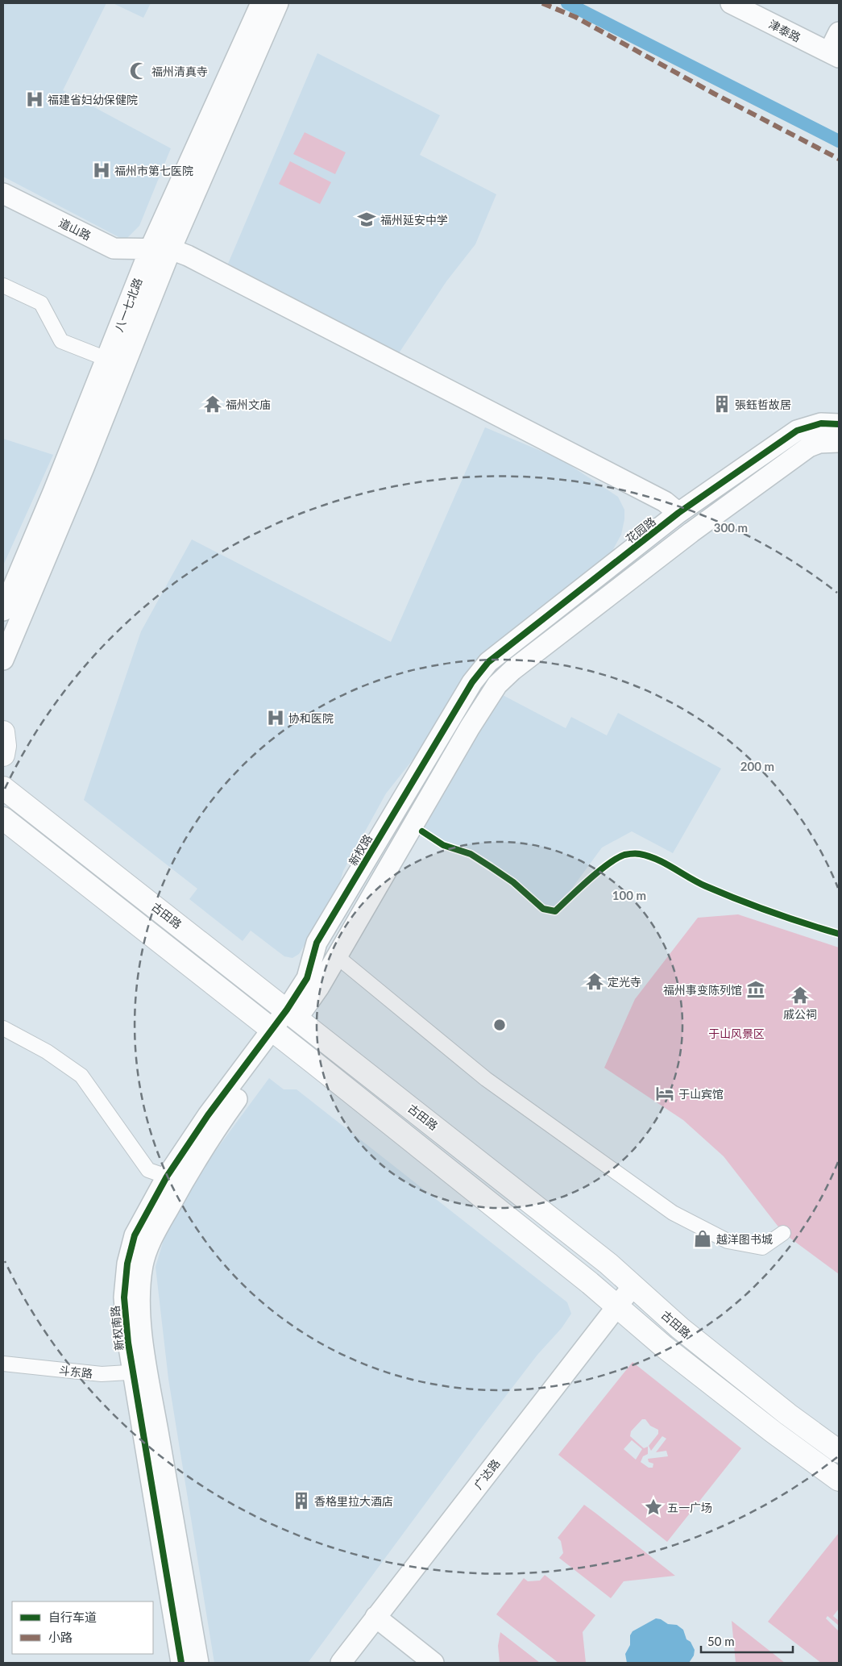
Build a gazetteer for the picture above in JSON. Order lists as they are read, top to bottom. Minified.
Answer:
{"streets":{"main road":["古田路"],"street":["津泰路","道山路","八一七北路","花园路","新权路","新权南路","斗东路","广达路"]},"crossings":[["道山路","八一七北路"],["花园路","新权路"],["新权路","古田路"],["新权路","新权南路"],["古田路","广达路"],["新权南路","斗东路"]],"parks":["于山风景区"],"places":{"mosque":["福州清真寺"],"hospital":["福建省妇幼保健院","福州市第七医院","协和医院"],"school or university":["福州延安中学"],"temple":["福州文庙","定光寺","戚公祠"],"building":["張鈺哲故居","香格里拉大酒店"],"museum":["福州事变陈列馆"],"hotel":["于山宾馆"],"shop":["越洋图书城"],"place":["五一广场"]},"legend":["自行车道","小路"],"scale_bar":"50 m","rings":["300 m","200 m","100 m"]}
